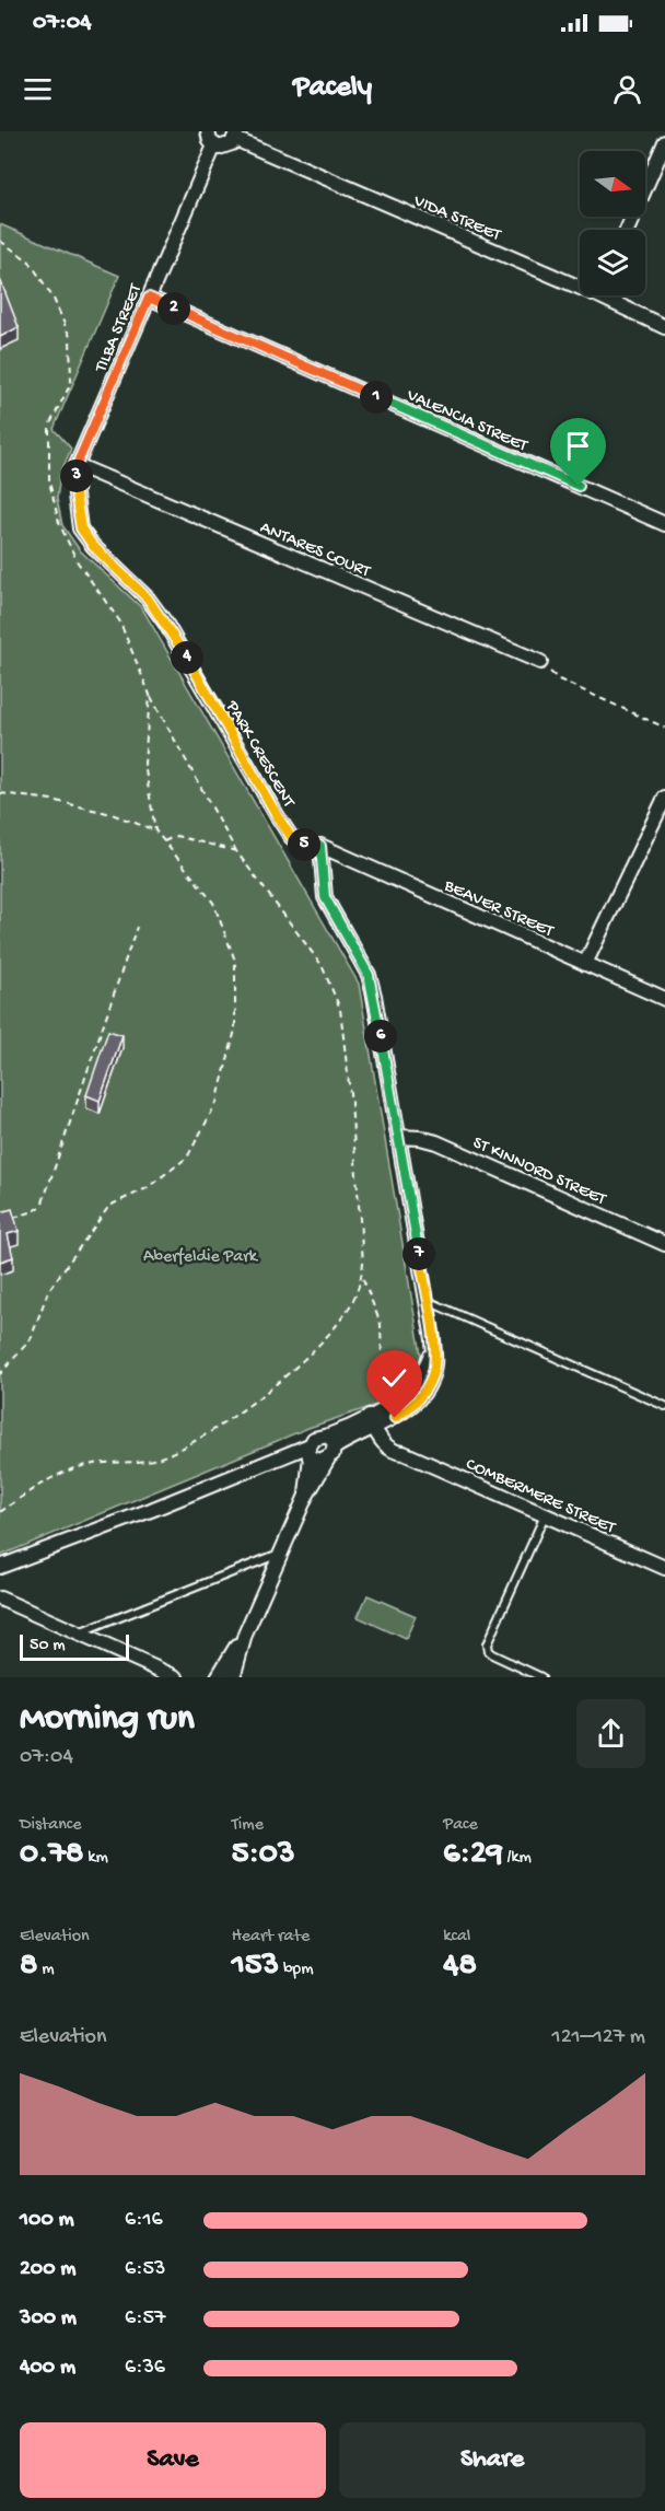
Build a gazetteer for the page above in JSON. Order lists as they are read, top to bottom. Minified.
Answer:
{"streets":{"street":["VIDA STREET","TILBA STREET","VALENCIA STREET","ANTARES COURT","PARK CRESCENT","BEAVER STREET","ST KINNORD STREET","COMBERMERE STREET"]},"crossings":[["TILBA STREET","VALENCIA STREET"],["TILBA STREET","ANTARES COURT"],["TILBA STREET","PARK CRESCENT"],["PARK CRESCENT","BEAVER STREET"]],"parks":["Aberfeldie Park"],"scale_bar":"50 m","north":"right","page":{"status":"07:04","header":"Pacely","pins":["2","1","3","4","5","6","7"],"scale":"50 m","heading":["Morning run","07:04"],"stats":[["Distance","0.78 km"],["Time","5:03"],["Pace","6:29 /km"],["Elevation","8 m"],["Heart rate","153 bpm"],["kcal","48"]],"chart":["Elevation","121–127 m"],"list":[{"name":"100 m","note":"6:16"},{"name":"200 m","note":"6:53"},{"name":"300 m","note":"6:57"},{"name":"400 m","note":"6:36"}],"buttons":["Save","Share"]}}
